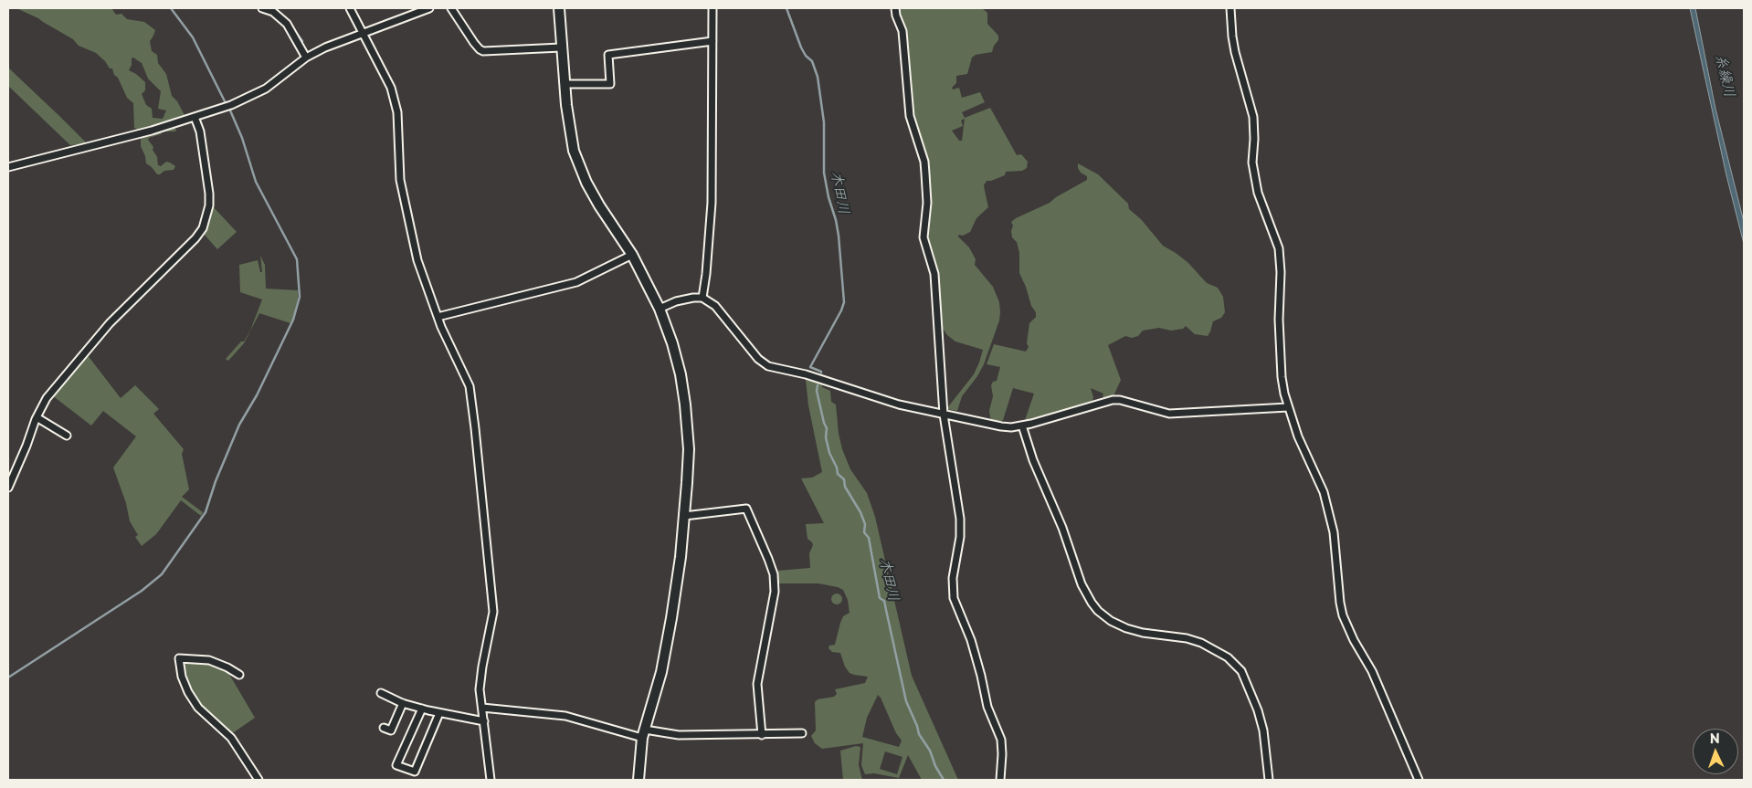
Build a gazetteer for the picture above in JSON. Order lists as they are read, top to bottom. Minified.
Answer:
{"water":["糸繰川","木田川"],"north":"top"}
